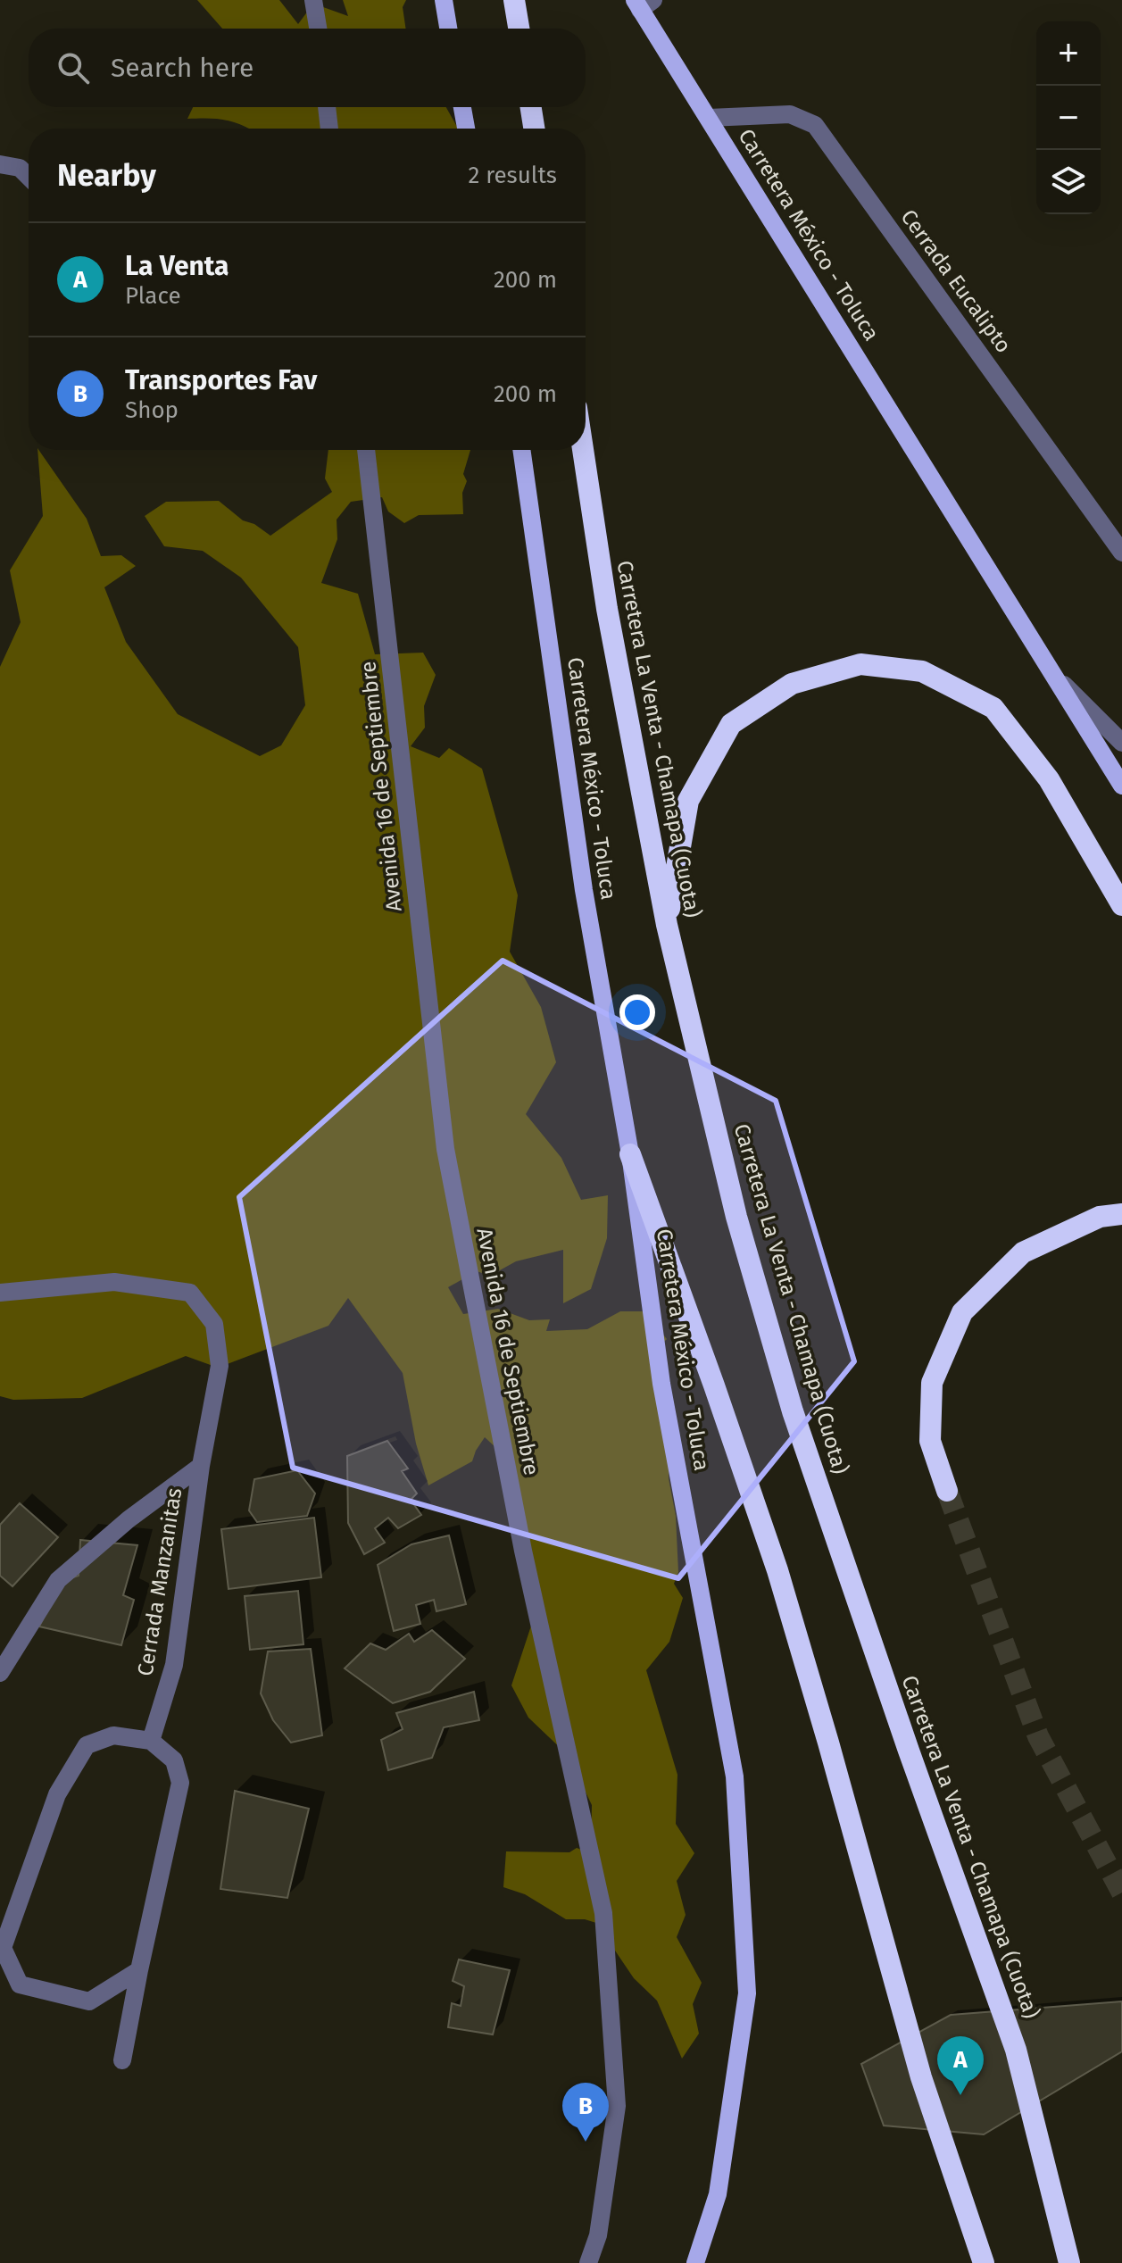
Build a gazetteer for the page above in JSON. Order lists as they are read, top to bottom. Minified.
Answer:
{"streets":{"highway":["Carretera La Venta - Chamapa (Cuota)"],"main road":["Carretera México - Toluca"],"street":["Cerrada Eucalipto","Avenida 16 de Septiembre","Cerrada Manzanitas"]},"crossings":[["Carretera México - Toluca","Cerrada Eucalipto"]],"page":{"map_buttons":["+","−"],"search":"Search here","heading":["Nearby","2 results"],"list":[{"mark":"A","name":"La Venta","note":"Place","value":"200 m"},{"mark":"B","name":"Transportes Fav","note":"Shop","value":"200 m"}],"pins":["A","B"]}}
